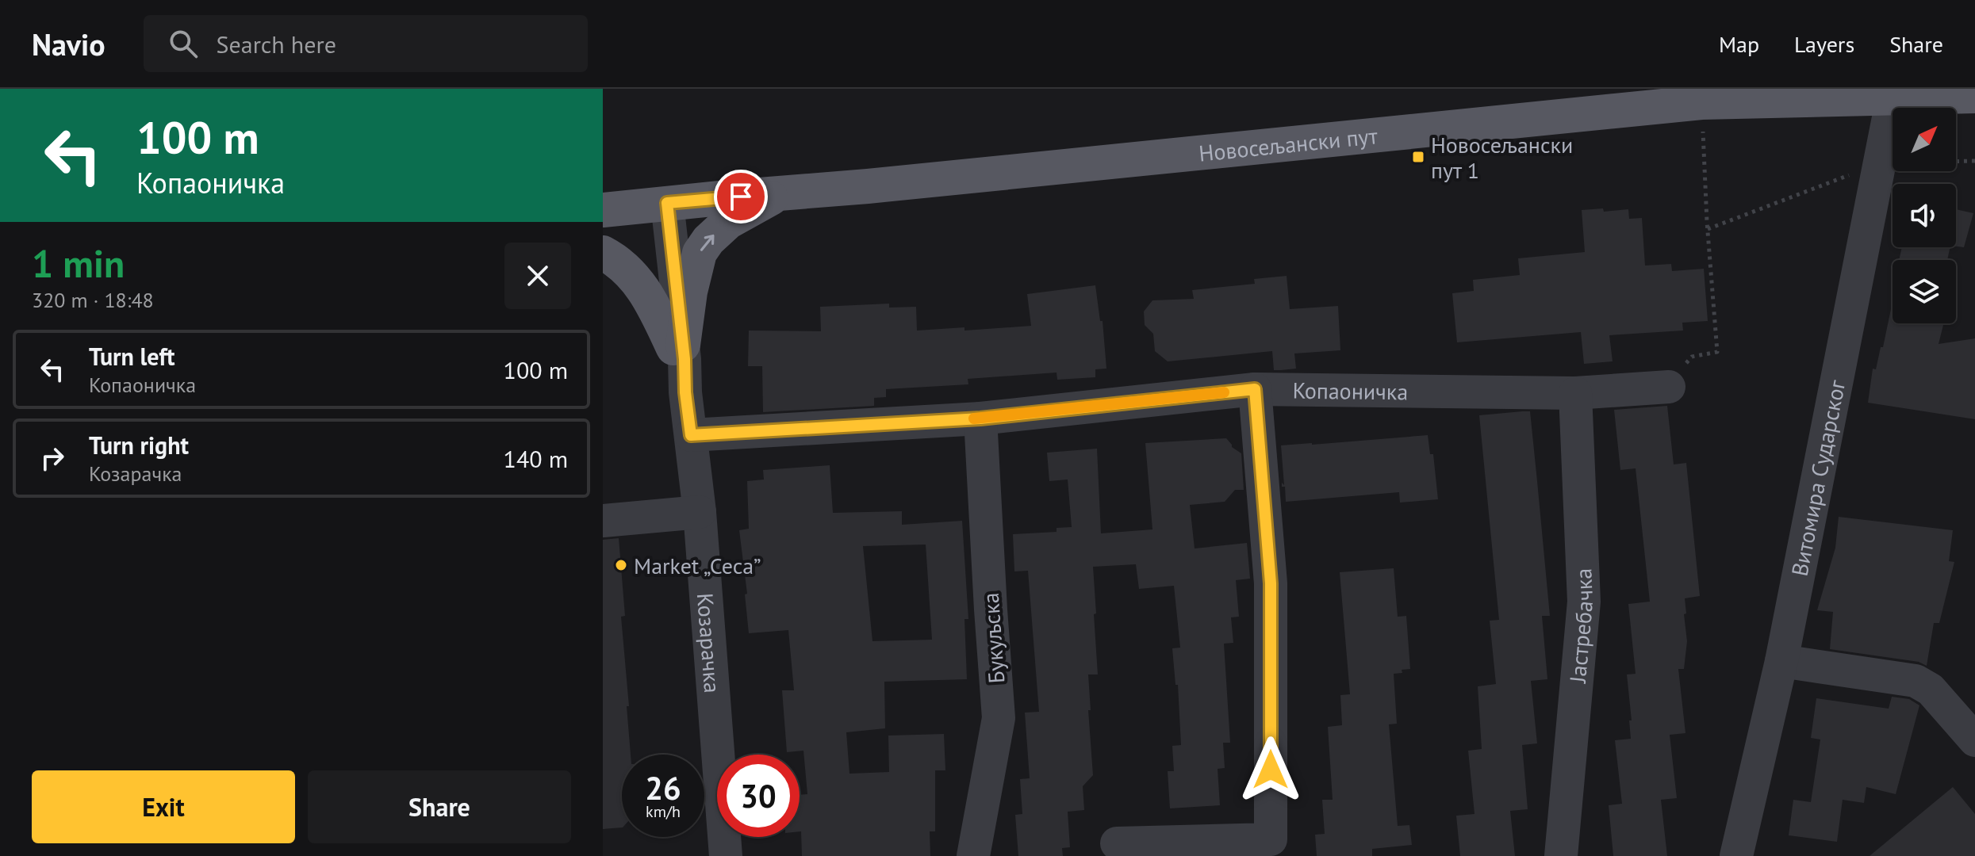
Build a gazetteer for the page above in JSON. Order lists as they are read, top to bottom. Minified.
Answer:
{"streets":{"main road":["Новосељански пут"],"street":["Копаоничка","Витомира Сударског","Јастребачка","Букуљска","Козарачка"]},"crossings":[["Новосељански пут","Витомира Сударског"],["Новосељански пут","Козарачка"],["Копаоничка","Јастребачка"],["Копаоничка","Букуљска"],["Копаоничка","Козарачка"]],"places":{"transit":["Новосељански пут 1"],"other":["Market „Ceca”"]},"north":"top right","page":{"header":"Navio","search":"Search here","nav":["Map","Layers","Share"],"turn":["100 m","Копаоничка"],"heading":["1 min","320 m · 18:48"],"list":[{"name":"Turn left","note":"Копаоничка","value":"100 m"},{"name":"Turn right","note":"Козарачка","value":"140 m"}],"speed":"26 km/h","limit":"30","buttons":["Exit","Share"]}}
